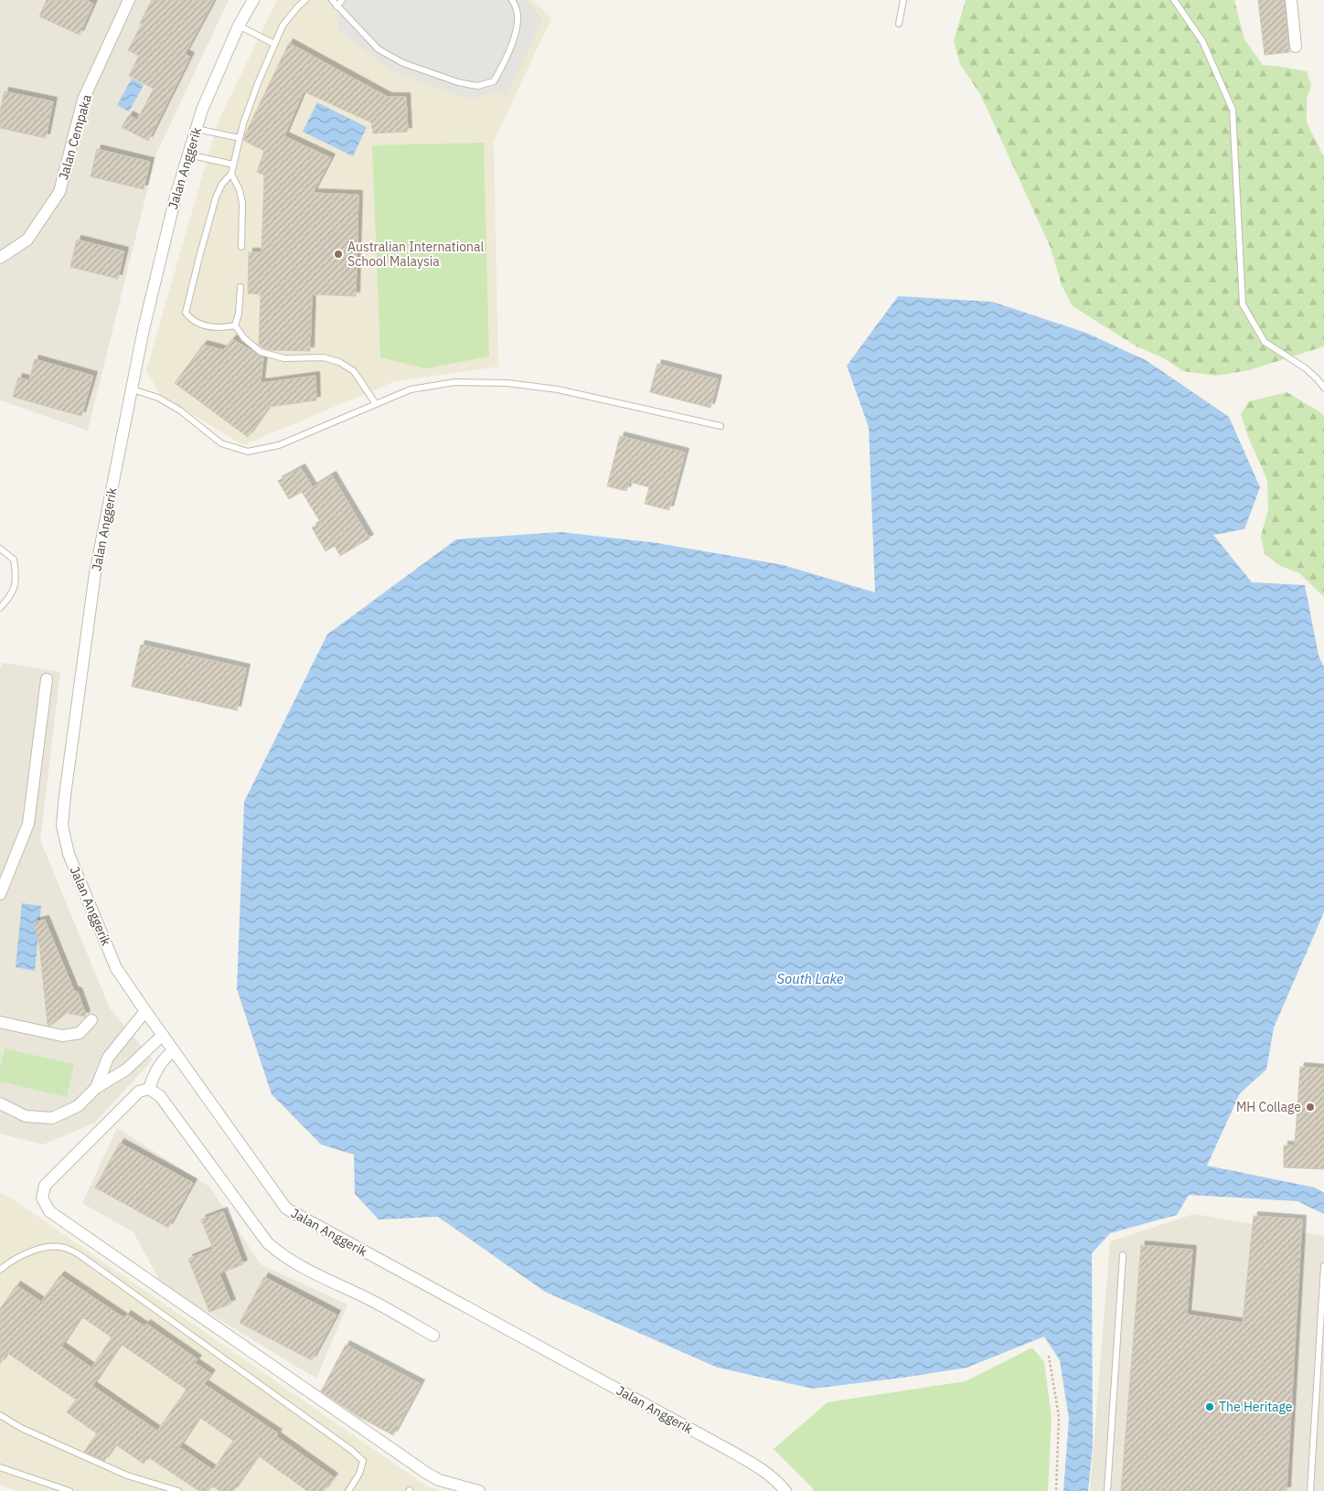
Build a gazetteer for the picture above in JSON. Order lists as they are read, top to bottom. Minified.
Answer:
{"streets":{"street":["Jalan Cempaka","Jalan Anggerik"]},"water":["South Lake"],"places":["Australian International School Malaysia","MH Collage","The Heritage"]}
